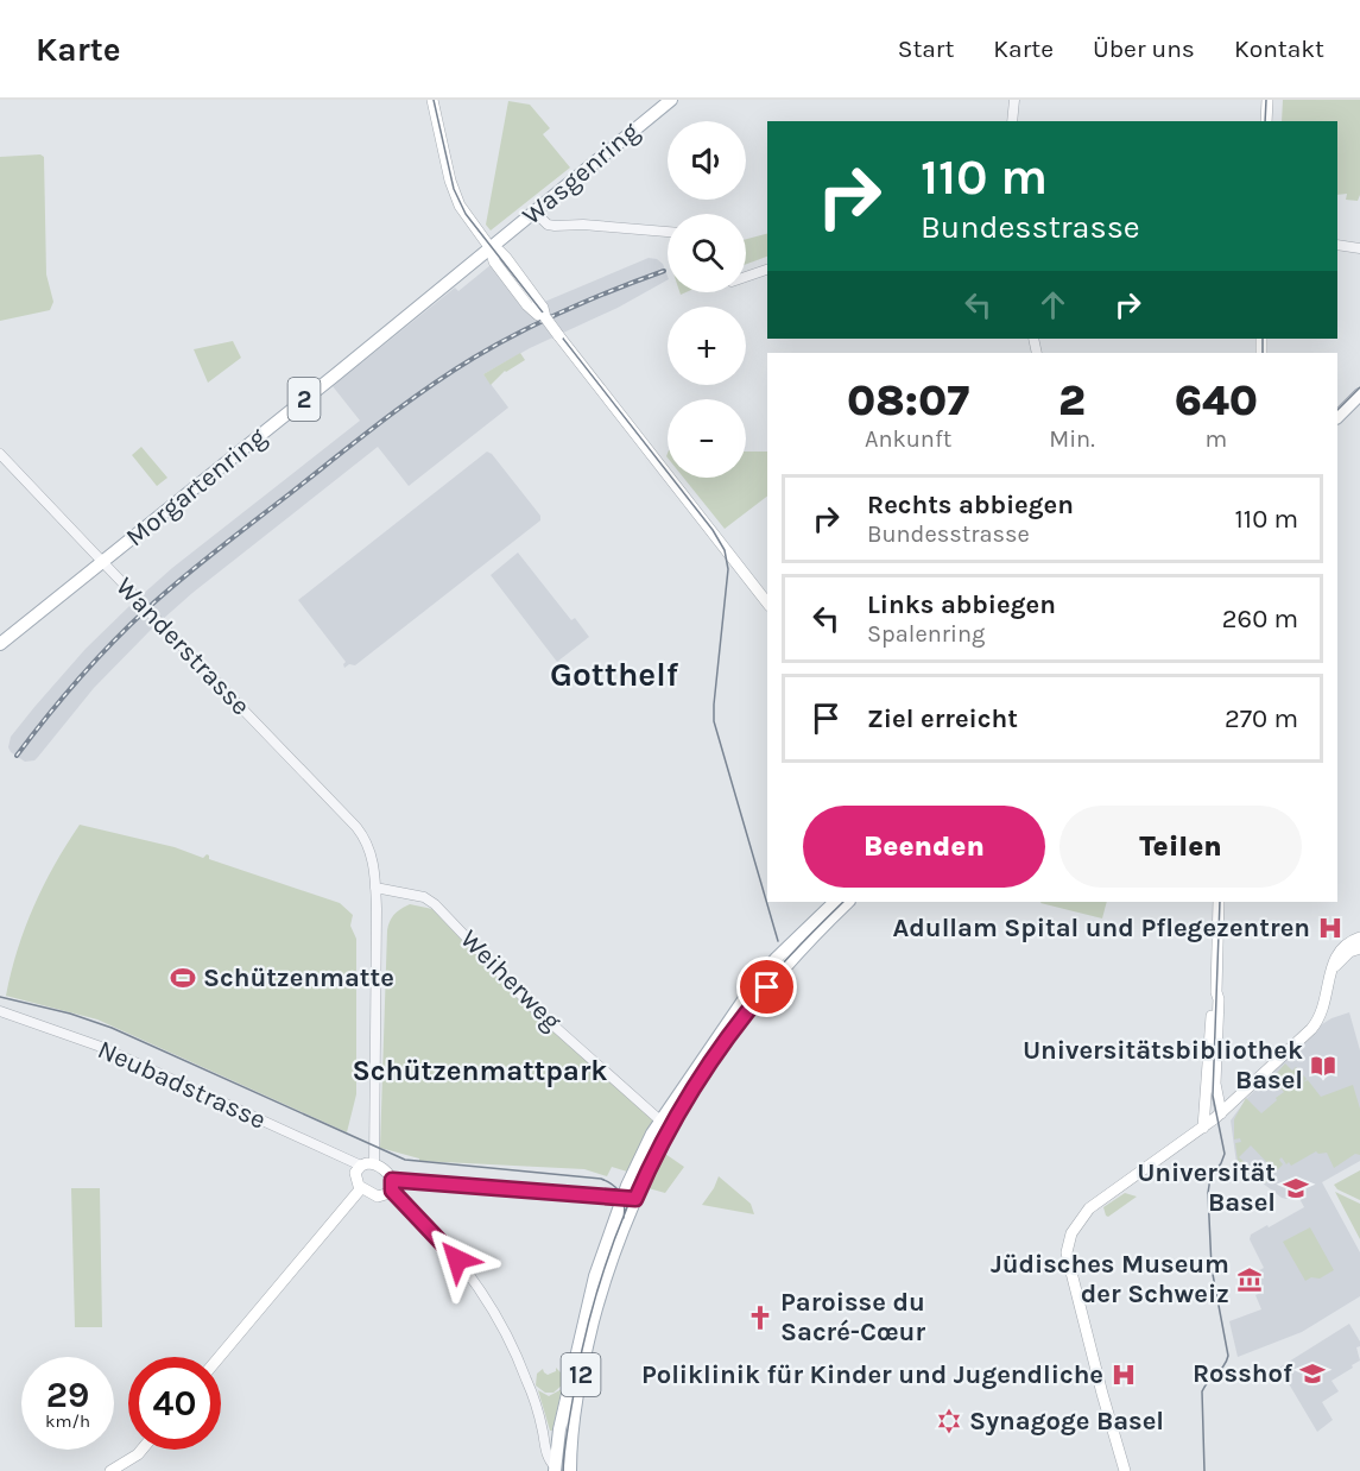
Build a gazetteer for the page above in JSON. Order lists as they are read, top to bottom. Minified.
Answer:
{"streets":{"main road":["Wasgenring","2","Morgartenring","12"],"street":["Wanderstrasse","Weiherweg","Neubadstrasse"]},"crossings":[["Wasgenring","Morgartenring"],["Morgartenring","Wanderstrasse"],["Wanderstrasse","Weiherweg"],["Weiherweg","12"]],"districts":["Gotthelf","Schützenmattpark"],"places":{"hospital":["Adullam Spital und Pflegezentren","Poliklinik für Kinder und Jugendliche"],"sports":["Schützenmatte"],"library":["Universitätsbibliothek Basel"],"school or university":["Universität Basel","Rosshof"],"museum":["Jüdisches Museum der Schweiz"],"church":["Paroisse du Sacré-Cœur"],"synagogue":["Synagoge Basel"]},"page":{"header":"Karte","nav":["Start","Karte","Über uns","Kontakt"],"map_buttons":["+","−"],"turn":["110 m","Bundesstrasse"],"eta":["08:07","Ankunft","2","Min.","640","m"],"list":[{"name":"Rechts abbiegen","note":"Bundesstrasse","value":"110 m"},{"name":"Links abbiegen","note":"Spalenring","value":"260 m"},{"name":"Ziel erreicht","value":"270 m"}],"buttons":["Beenden","Teilen"],"speed":"29 km/h","limit":"40"}}
